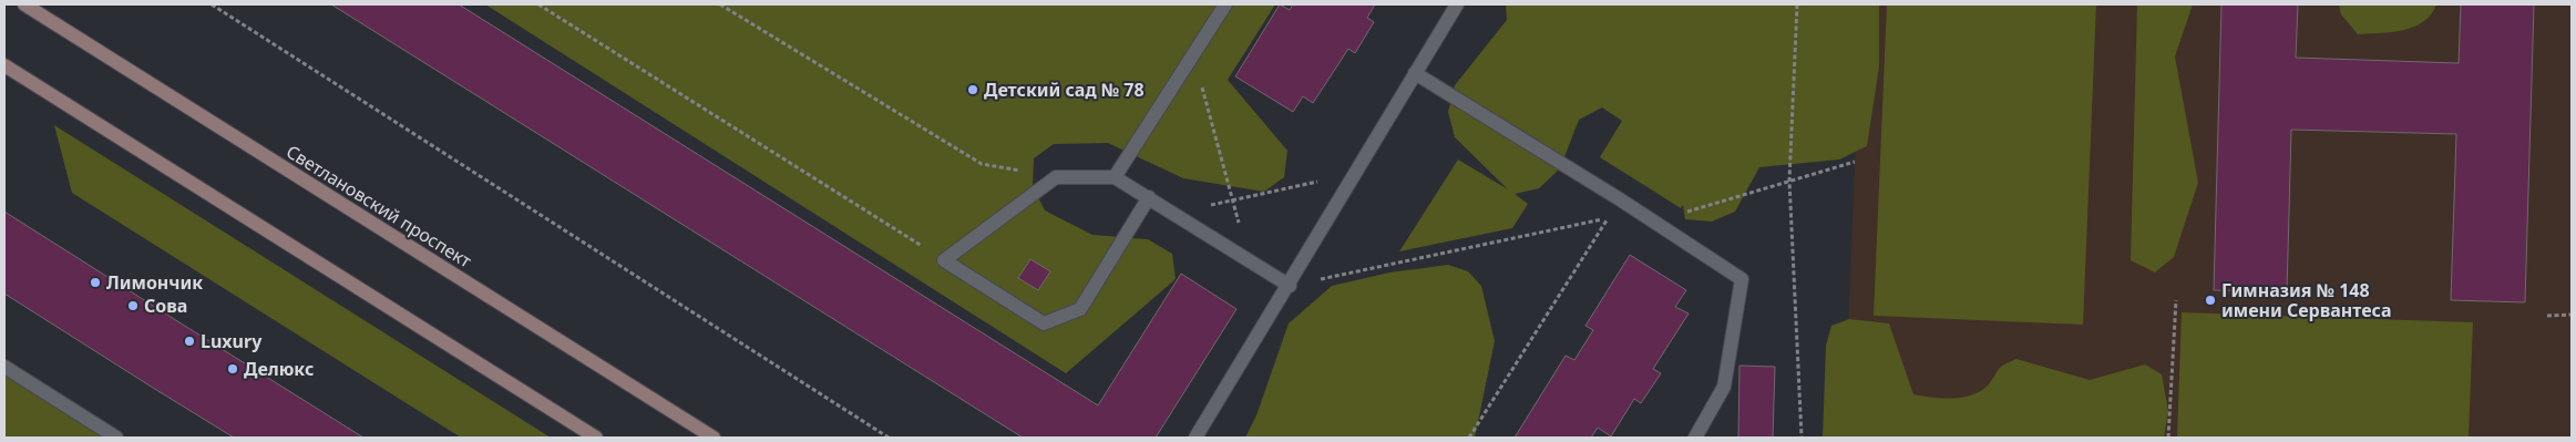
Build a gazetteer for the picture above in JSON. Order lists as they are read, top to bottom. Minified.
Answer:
{"streets":{"main road":["Светлановский проспект"]},"places":["Детский сад № 78","Лимончик","Гимназия № 148 имени Сервантеса","Сова","Luxury","Делюкс"]}
